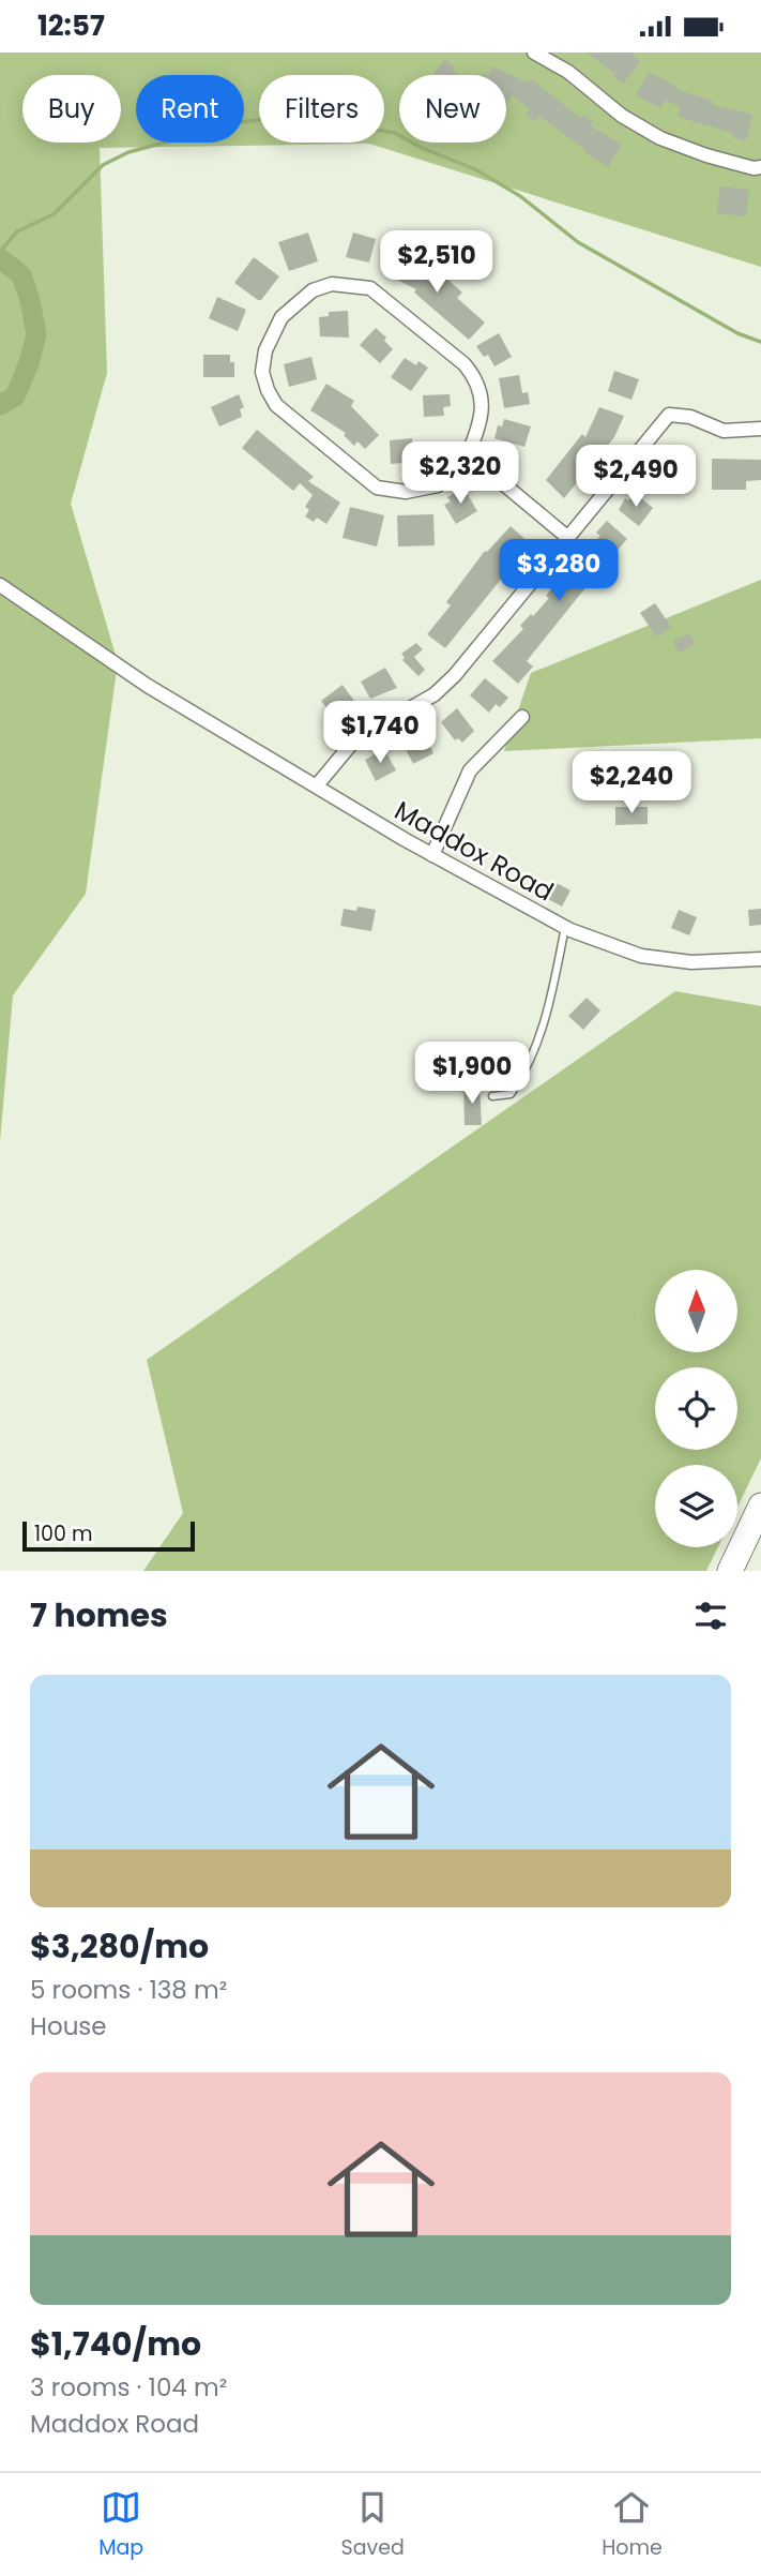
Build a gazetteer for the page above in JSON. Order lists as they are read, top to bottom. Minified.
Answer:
{"streets":{"street":["Maddox Road"]},"scale_bar":"100 m","north":"top","page":{"status":"12:57","chip":["Buy","Rent","Filters","New"],"price":["$2,510","$2,320","$2,490","$3,280","$1,740","$2,240","$1,900"],"scale":"100 m","heading":"7 homes","list":[{"name":"$3,280/mo","note":"5 rooms · 138 m² · House"},{"name":"$1,740/mo","note":"3 rooms · 104 m² · Maddox Road"}],"tabs":["Map","Saved","Home"]}}
